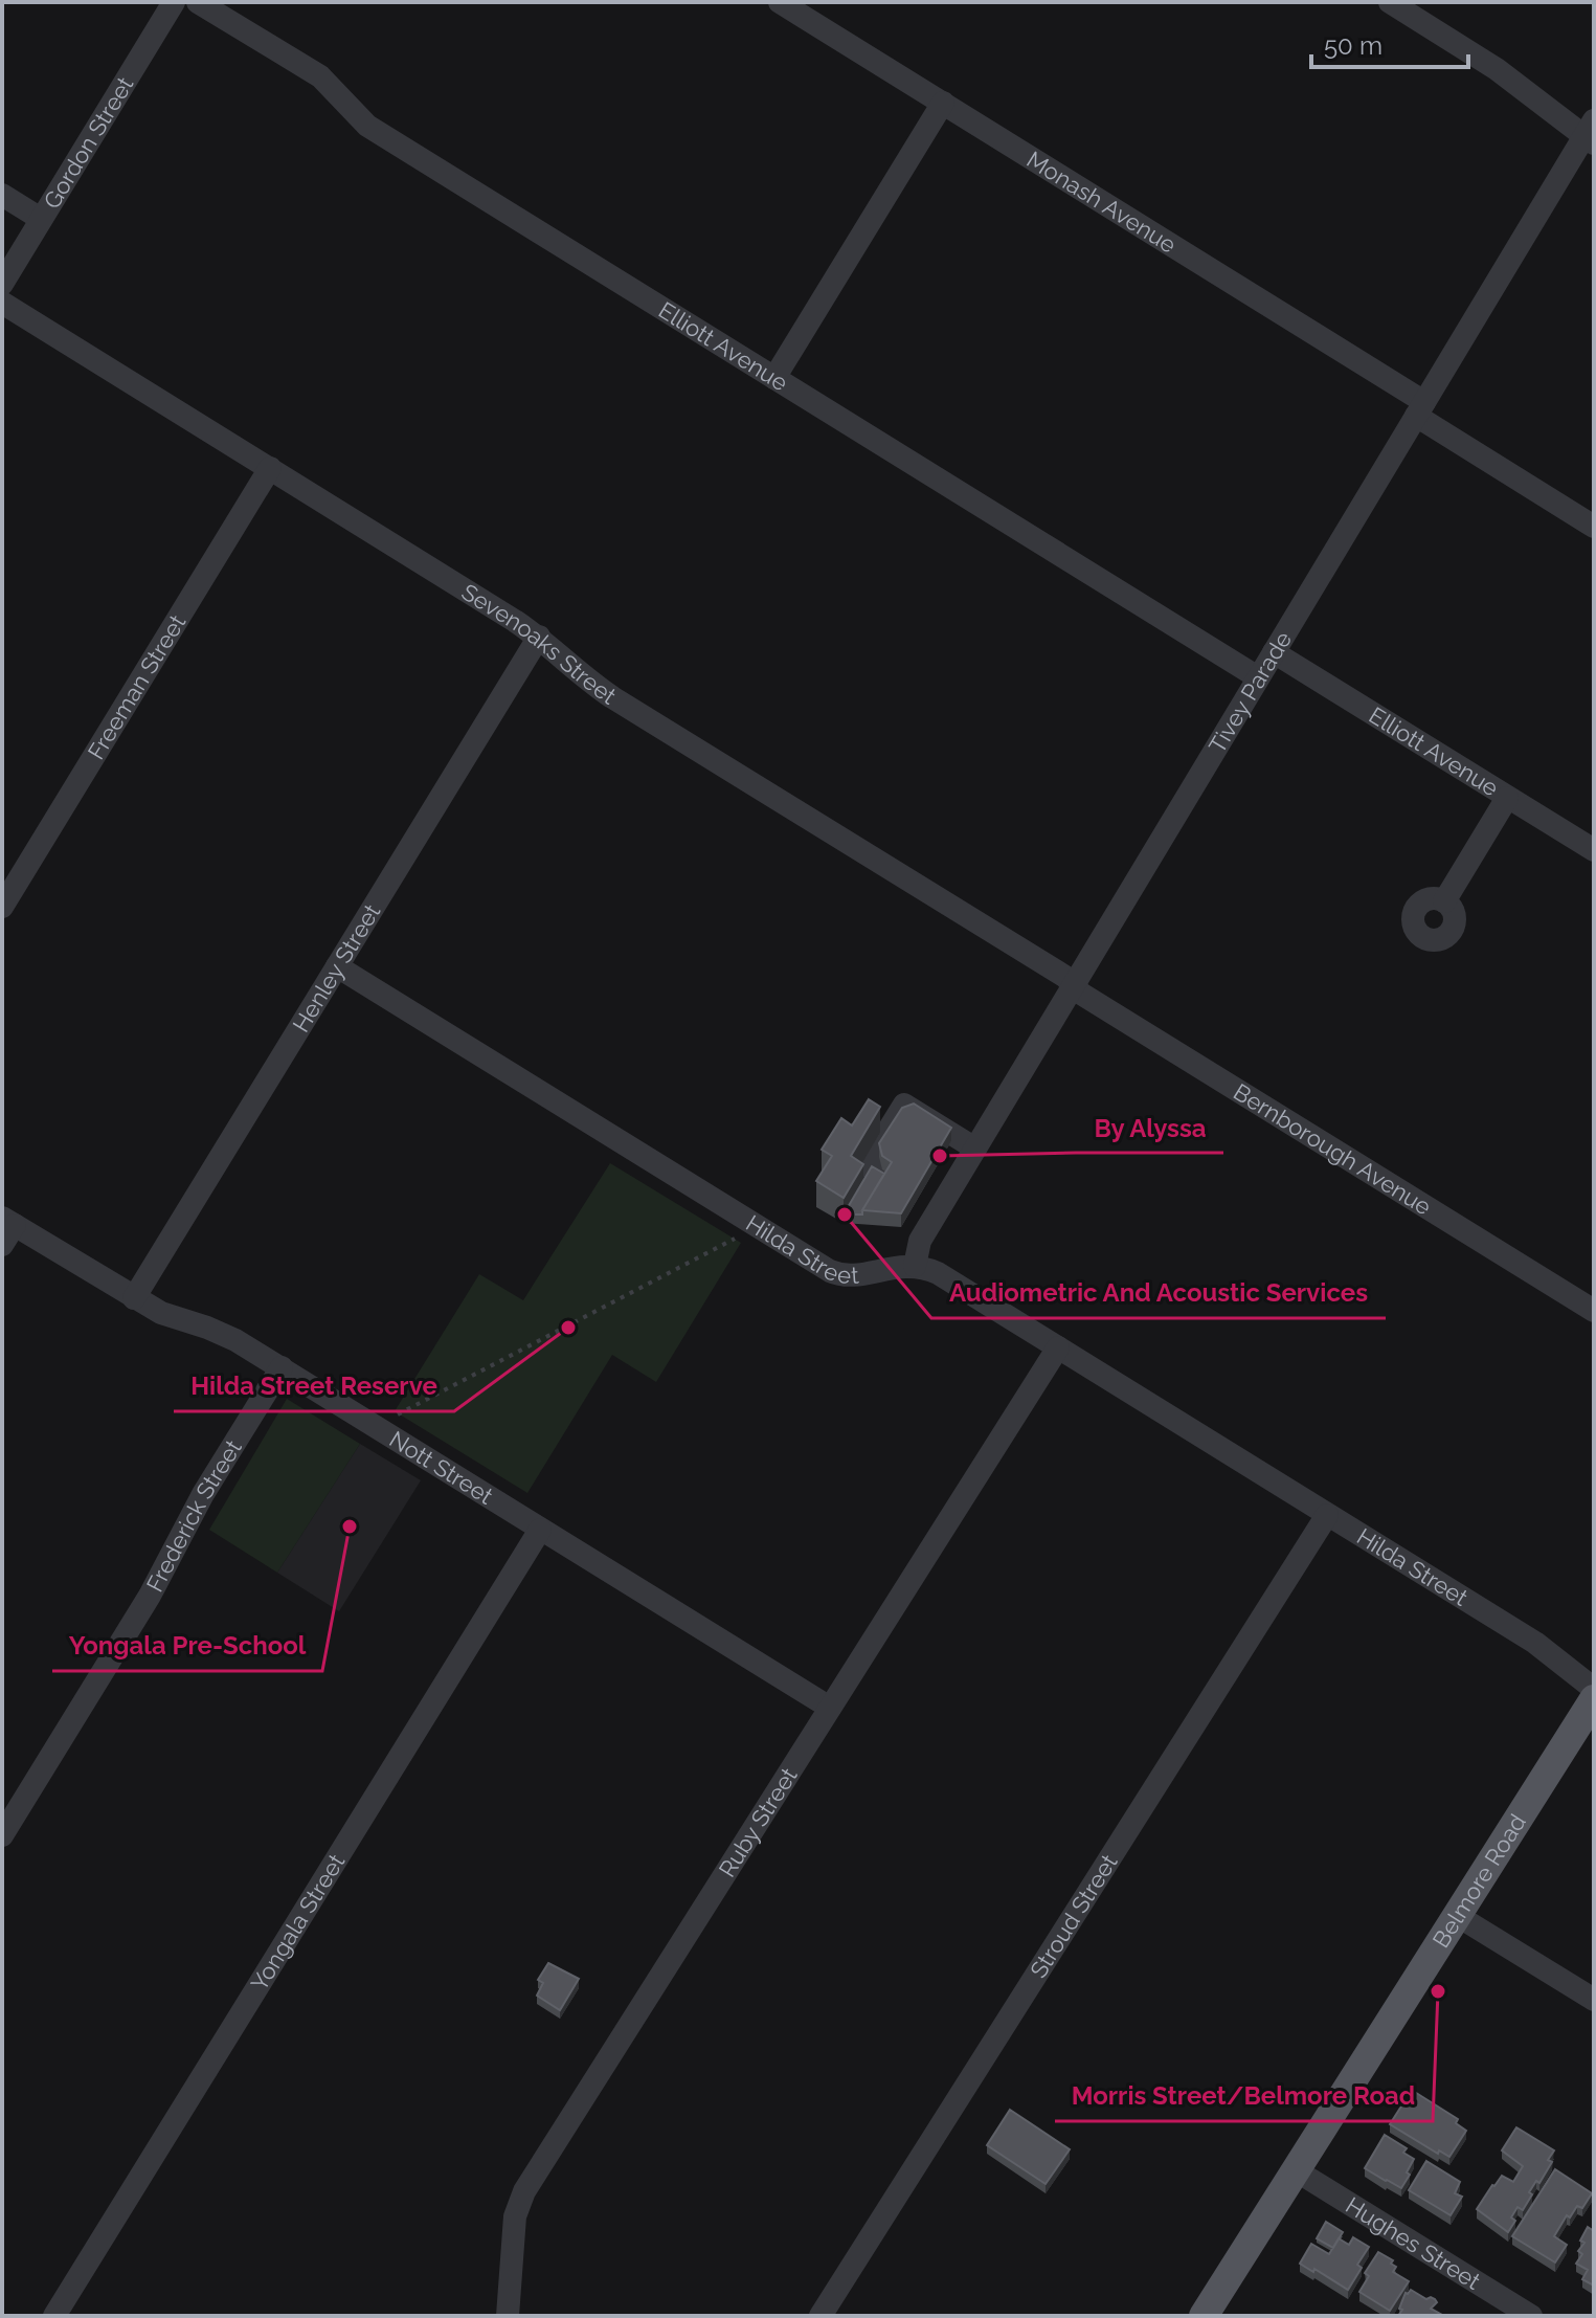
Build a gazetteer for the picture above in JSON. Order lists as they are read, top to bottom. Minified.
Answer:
{"streets":{"main road":["Belmore Road"],"street":["Gordon Street","Monash Avenue","Elliott Avenue","Sevenoaks Street","Freeman Street","Tivey Parade","Henley Street","Bernborough Avenue","Hilda Street","Nott Street","Frederick Street","Ruby Street","Stroud Street","Yongala Street","Hughes Street"]},"crossings":[["Monash Avenue","Tivey Parade"],["Elliott Avenue","Tivey Parade"],["Sevenoaks Street","Freeman Street"],["Sevenoaks Street","Tivey Parade"],["Sevenoaks Street","Henley Street"],["Sevenoaks Street","Bernborough Avenue"],["Tivey Parade","Bernborough Avenue"],["Tivey Parade","Hilda Street"],["Henley Street","Hilda Street"],["Henley Street","Nott Street"],["Hilda Street","Ruby Street"],["Hilda Street","Stroud Street"],["Nott Street","Frederick Street"],["Nott Street","Ruby Street"],["Nott Street","Yongala Street"],["Belmore Road","Hughes Street"]],"places":["By Alyssa","Audiometric And Acoustic Services","Hilda Street Reserve","Yongala Pre-School","Morris Street/Belmore Road"],"scale_bar":"50 m"}
